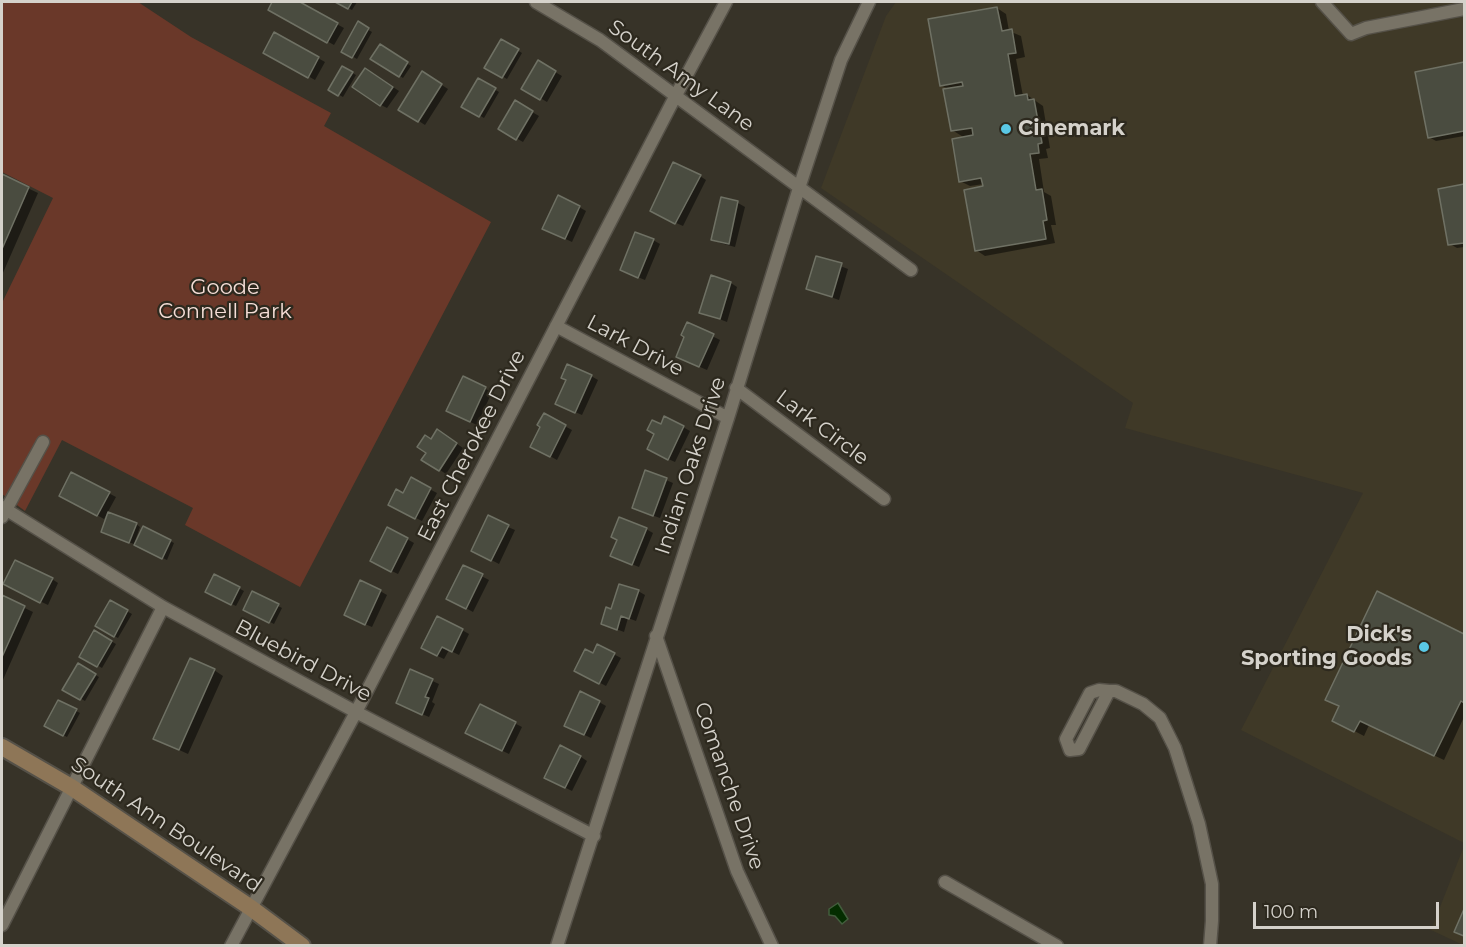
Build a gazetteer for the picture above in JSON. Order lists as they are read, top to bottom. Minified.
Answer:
{"streets":{"street":["South Amy Lane","Lark Drive","Lark Circle","East Cherokee Drive","Indian Oaks Drive","Bluebird Drive","Comanche Drive","South Ann Boulevard"]},"crossings":[["South Amy Lane","East Cherokee Drive"],["South Amy Lane","Indian Oaks Drive"],["Lark Drive","East Cherokee Drive"],["Lark Drive","Indian Oaks Drive"],["Lark Circle","Indian Oaks Drive"],["East Cherokee Drive","Bluebird Drive"],["East Cherokee Drive","South Ann Boulevard"],["Indian Oaks Drive","Bluebird Drive"],["Indian Oaks Drive","Comanche Drive"]],"parks":["Goode Connell Park"],"places":["Cinemark","Dick's Sporting Goods"],"scale_bar":"100 m"}
